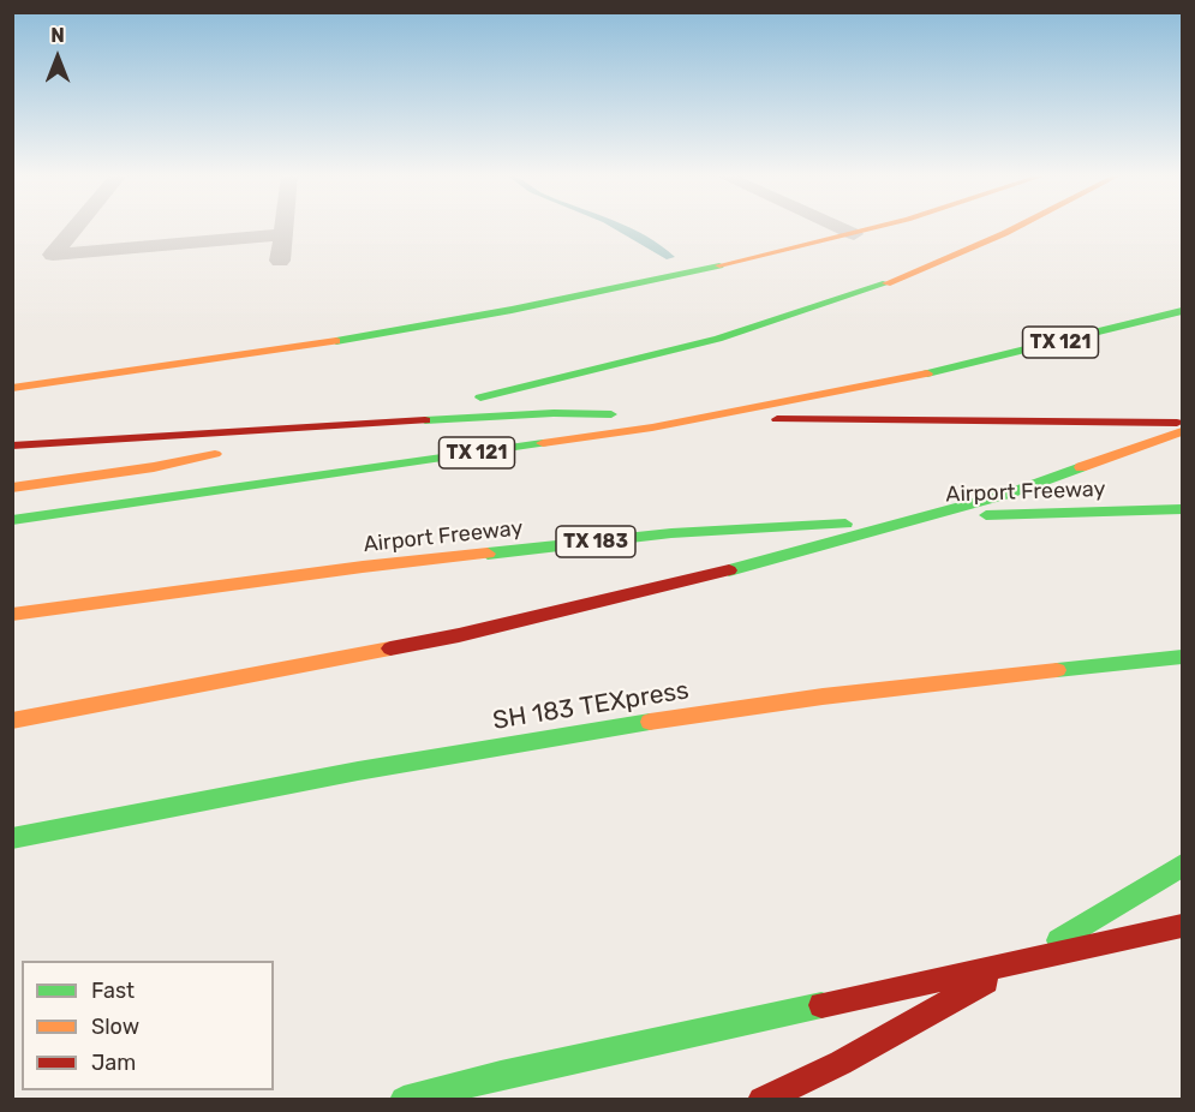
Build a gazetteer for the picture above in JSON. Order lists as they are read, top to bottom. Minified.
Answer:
{"streets":{"main road":["TX 121","Airport Freeway","TX 183","SH 183 TEXpress"]},"legend":["Fast","Slow","Jam"],"north":"top"}
